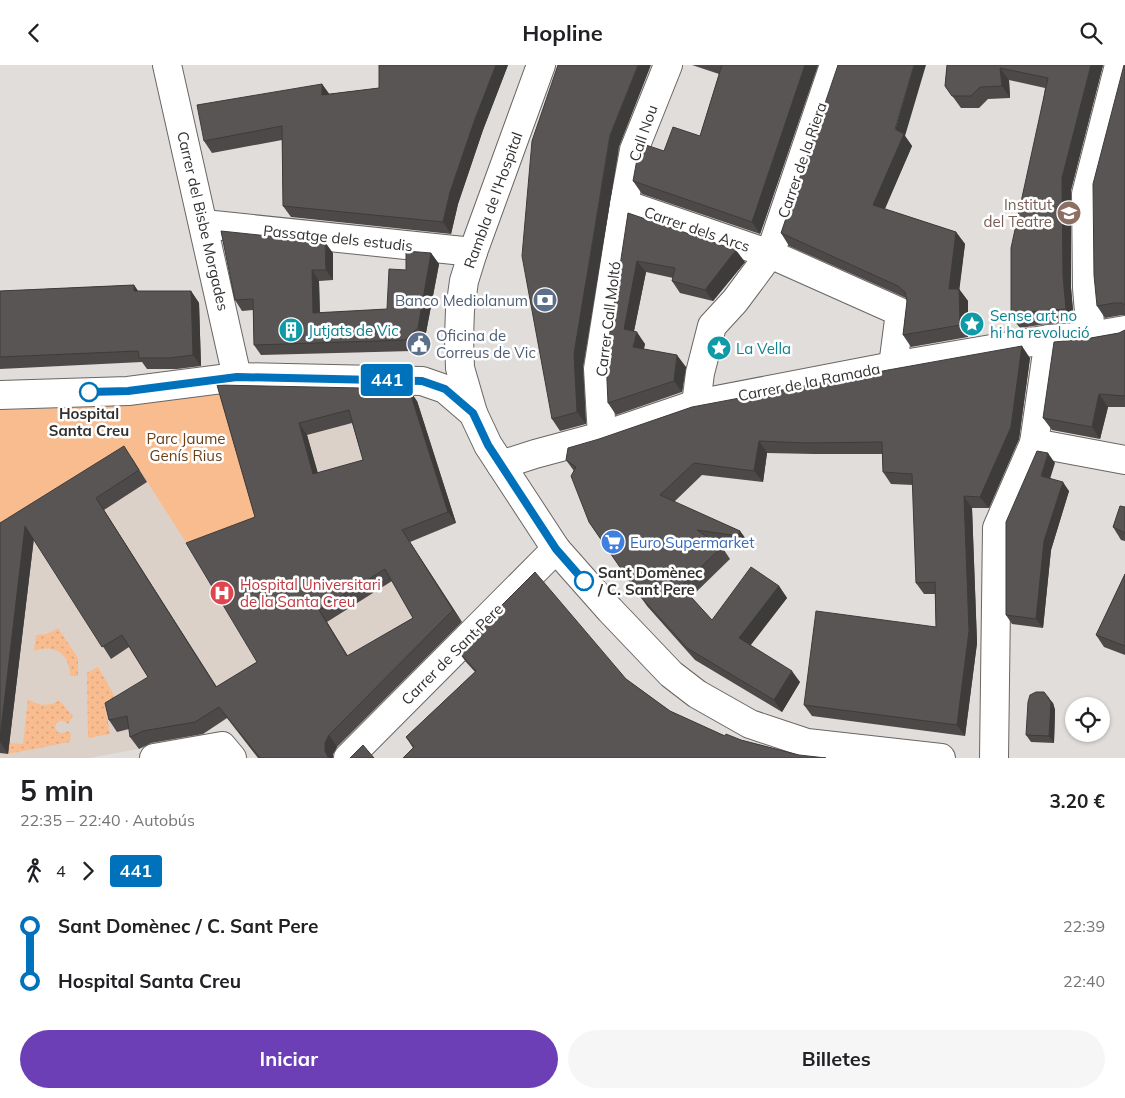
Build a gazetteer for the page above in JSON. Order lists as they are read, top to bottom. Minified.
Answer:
{"streets":{"street":["Call Nou","Carrer de la Riera","Rambla de l'Hospital","Carrer del Bisbe Morgades","Carrer dels Arcs","Passatge dels estudis","Carrer Call Moltó","Carrer de la Ramada","Carrer de Sant Pere"]},"crossings":[["Call Nou","Carrer dels Arcs"],["Call Nou","Carrer Call Moltó"],["Carrer de la Riera","Carrer dels Arcs"],["Carrer de la Riera","Carrer de la Ramada"],["Rambla de l'Hospital","Carrer del Bisbe Morgades"],["Rambla de l'Hospital","Passatge dels estudis"],["Rambla de l'Hospital","Carrer de la Ramada"],["Rambla de l'Hospital","Carrer de Sant Pere"],["Carrer del Bisbe Morgades","Passatge dels estudis"],["Carrer dels Arcs","Carrer Call Moltó"],["Carrer dels Arcs","Carrer de la Ramada"],["Carrer Call Moltó","Carrer de la Ramada"]],"parks":["Parc Jaume Genís Rius"],"places":{"school or university":["Institut del Teatre"],"bank":["Banco Mediolanum"],"place":["Sense art no hi ha revolució","La Vella"],"building":["Jutjats de Vic"],"public building":["Oficina de Correus de Vic"],"other":["Hospital Santa Creu","Sant Domènec / C. Sant Pere"],"supermarket":["Euro Supermarket"],"hospital":["Hospital Universitari de la Santa Creu"]},"lines":["bus line 441"],"page":{"header":"Hopline","on_map":"441","heading":["5 min","22:35 – 22:40 · Autobús","3.20 €"],"legs":["4","441"],"list":[{"name":"Sant Domènec / C. Sant Pere","value":"22:39"},{"name":"Hospital Santa Creu","value":"22:40"}],"buttons":["Iniciar","Billetes"]}}
